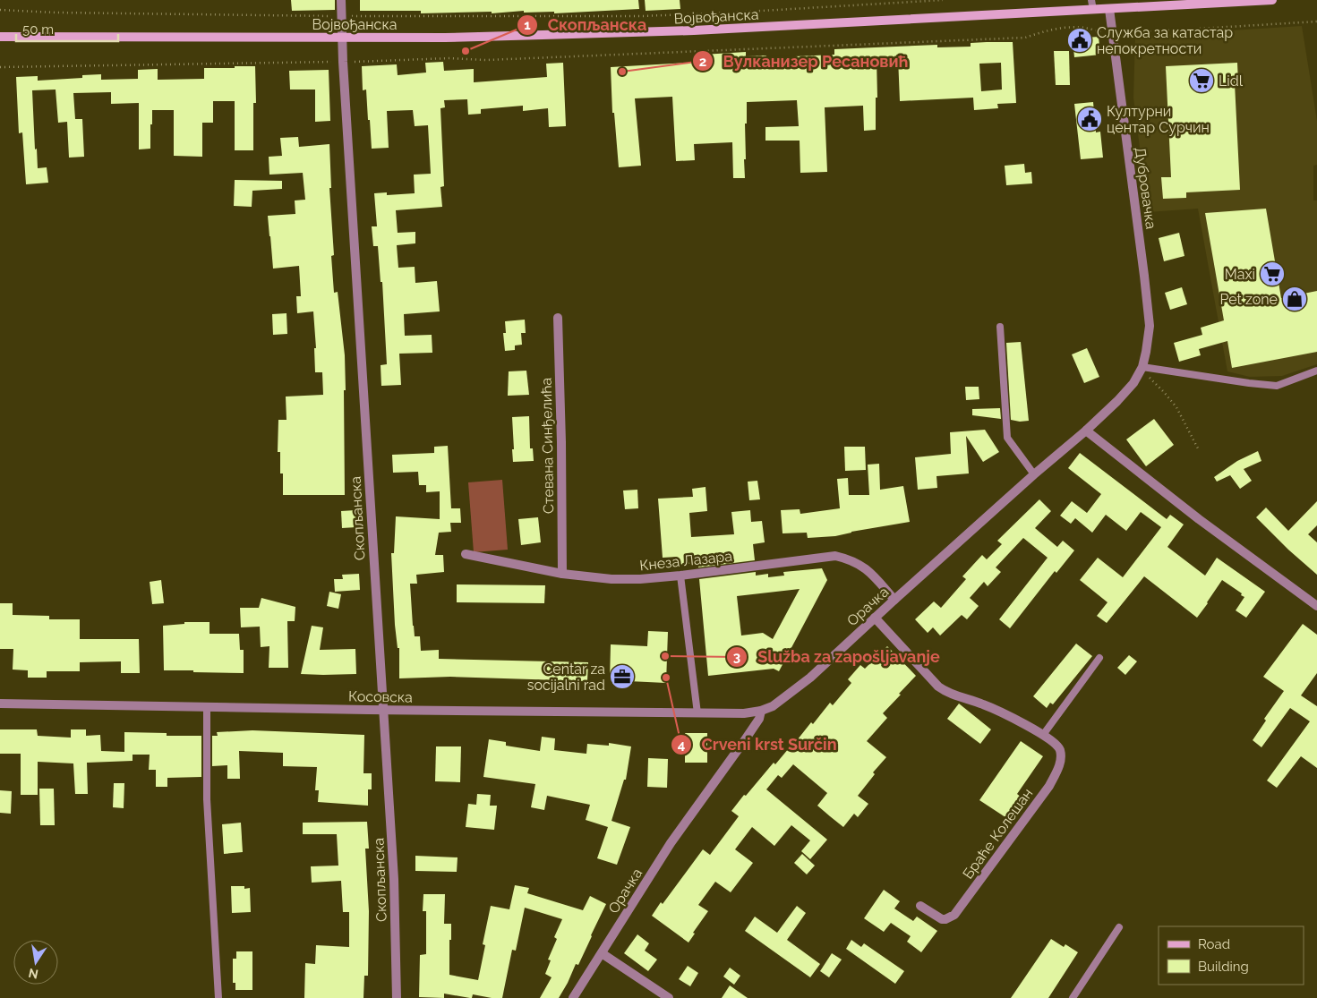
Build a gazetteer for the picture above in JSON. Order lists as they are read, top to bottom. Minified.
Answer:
{"streets":{"main road":["Војвођанска"],"street":["Дубровачка","Стевана Синђелића","Скопљанска","Кнеза Лазара","Орачка","Косовска","Браће Колешан"]},"crossings":[["Војвођанска","Дубровачка"],["Војвођанска","Скопљанска"],["Дубровачка","Орачка"],["Стевана Синђелића","Кнеза Лазара"],["Скопљанска","Косовска"],["Кнеза Лазара","Орачка"],["Орачка","Косовска"],["Орачка","Браће Колешан"]],"places":{"public building":["Служба за катастар непокретности","Културни центар Сурчин"],"other":["Скопљанска","Вулканизер Ресановић","Služba za zapošljavanje","Crveni krst Surčin"],"supermarket":["Lidl","Maxi"],"shop":["Pet zone"],"office":["Centar za socijalni rad"]},"legend":["Road","Building"],"scale_bar":"50 m","north":"bottom"}
